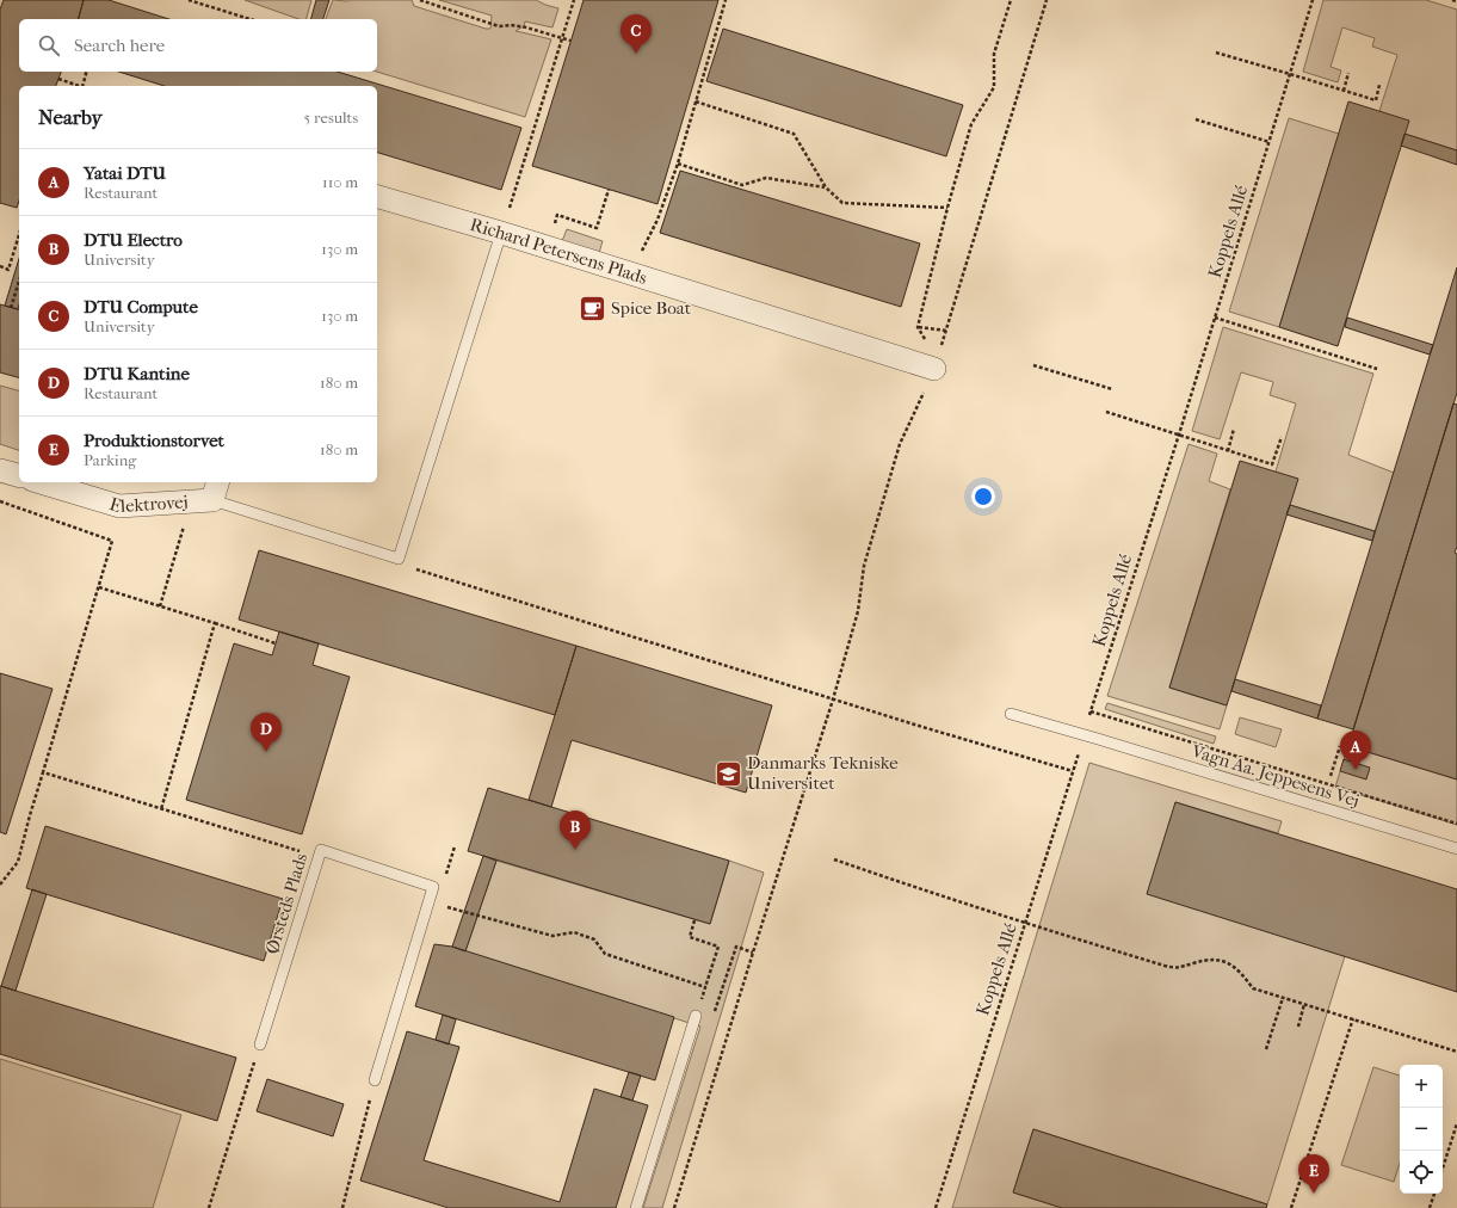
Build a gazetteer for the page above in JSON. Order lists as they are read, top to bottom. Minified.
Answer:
{"streets":{"street":["Richard Petersens Plads","Elektrovej"],"lane":["Vagn Aa. Jeppesens Vej","Ørsteds Plads"],"path":["Koppels Allé"]},"crossings":[["Koppels Allé","Vagn Aa. Jeppesens Vej"]],"places":{"cafe":["Spice Boat"],"school or university":["Danmarks Tekniske Universitet"]},"page":{"pins":["C","D","A","B","E"],"search":"Search here","heading":["Nearby","5 results"],"list":[{"mark":"A","name":"Yatai DTU","note":"Restaurant","value":"110 m"},{"mark":"B","name":"DTU Electro","note":"University","value":"130 m"},{"mark":"C","name":"DTU Compute","note":"University","value":"130 m"},{"mark":"D","name":"DTU Kantine","note":"Restaurant","value":"180 m"},{"mark":"E","name":"Produktionstorvet","note":"Parking","value":"180 m"}],"map_buttons":["+","−"]}}
